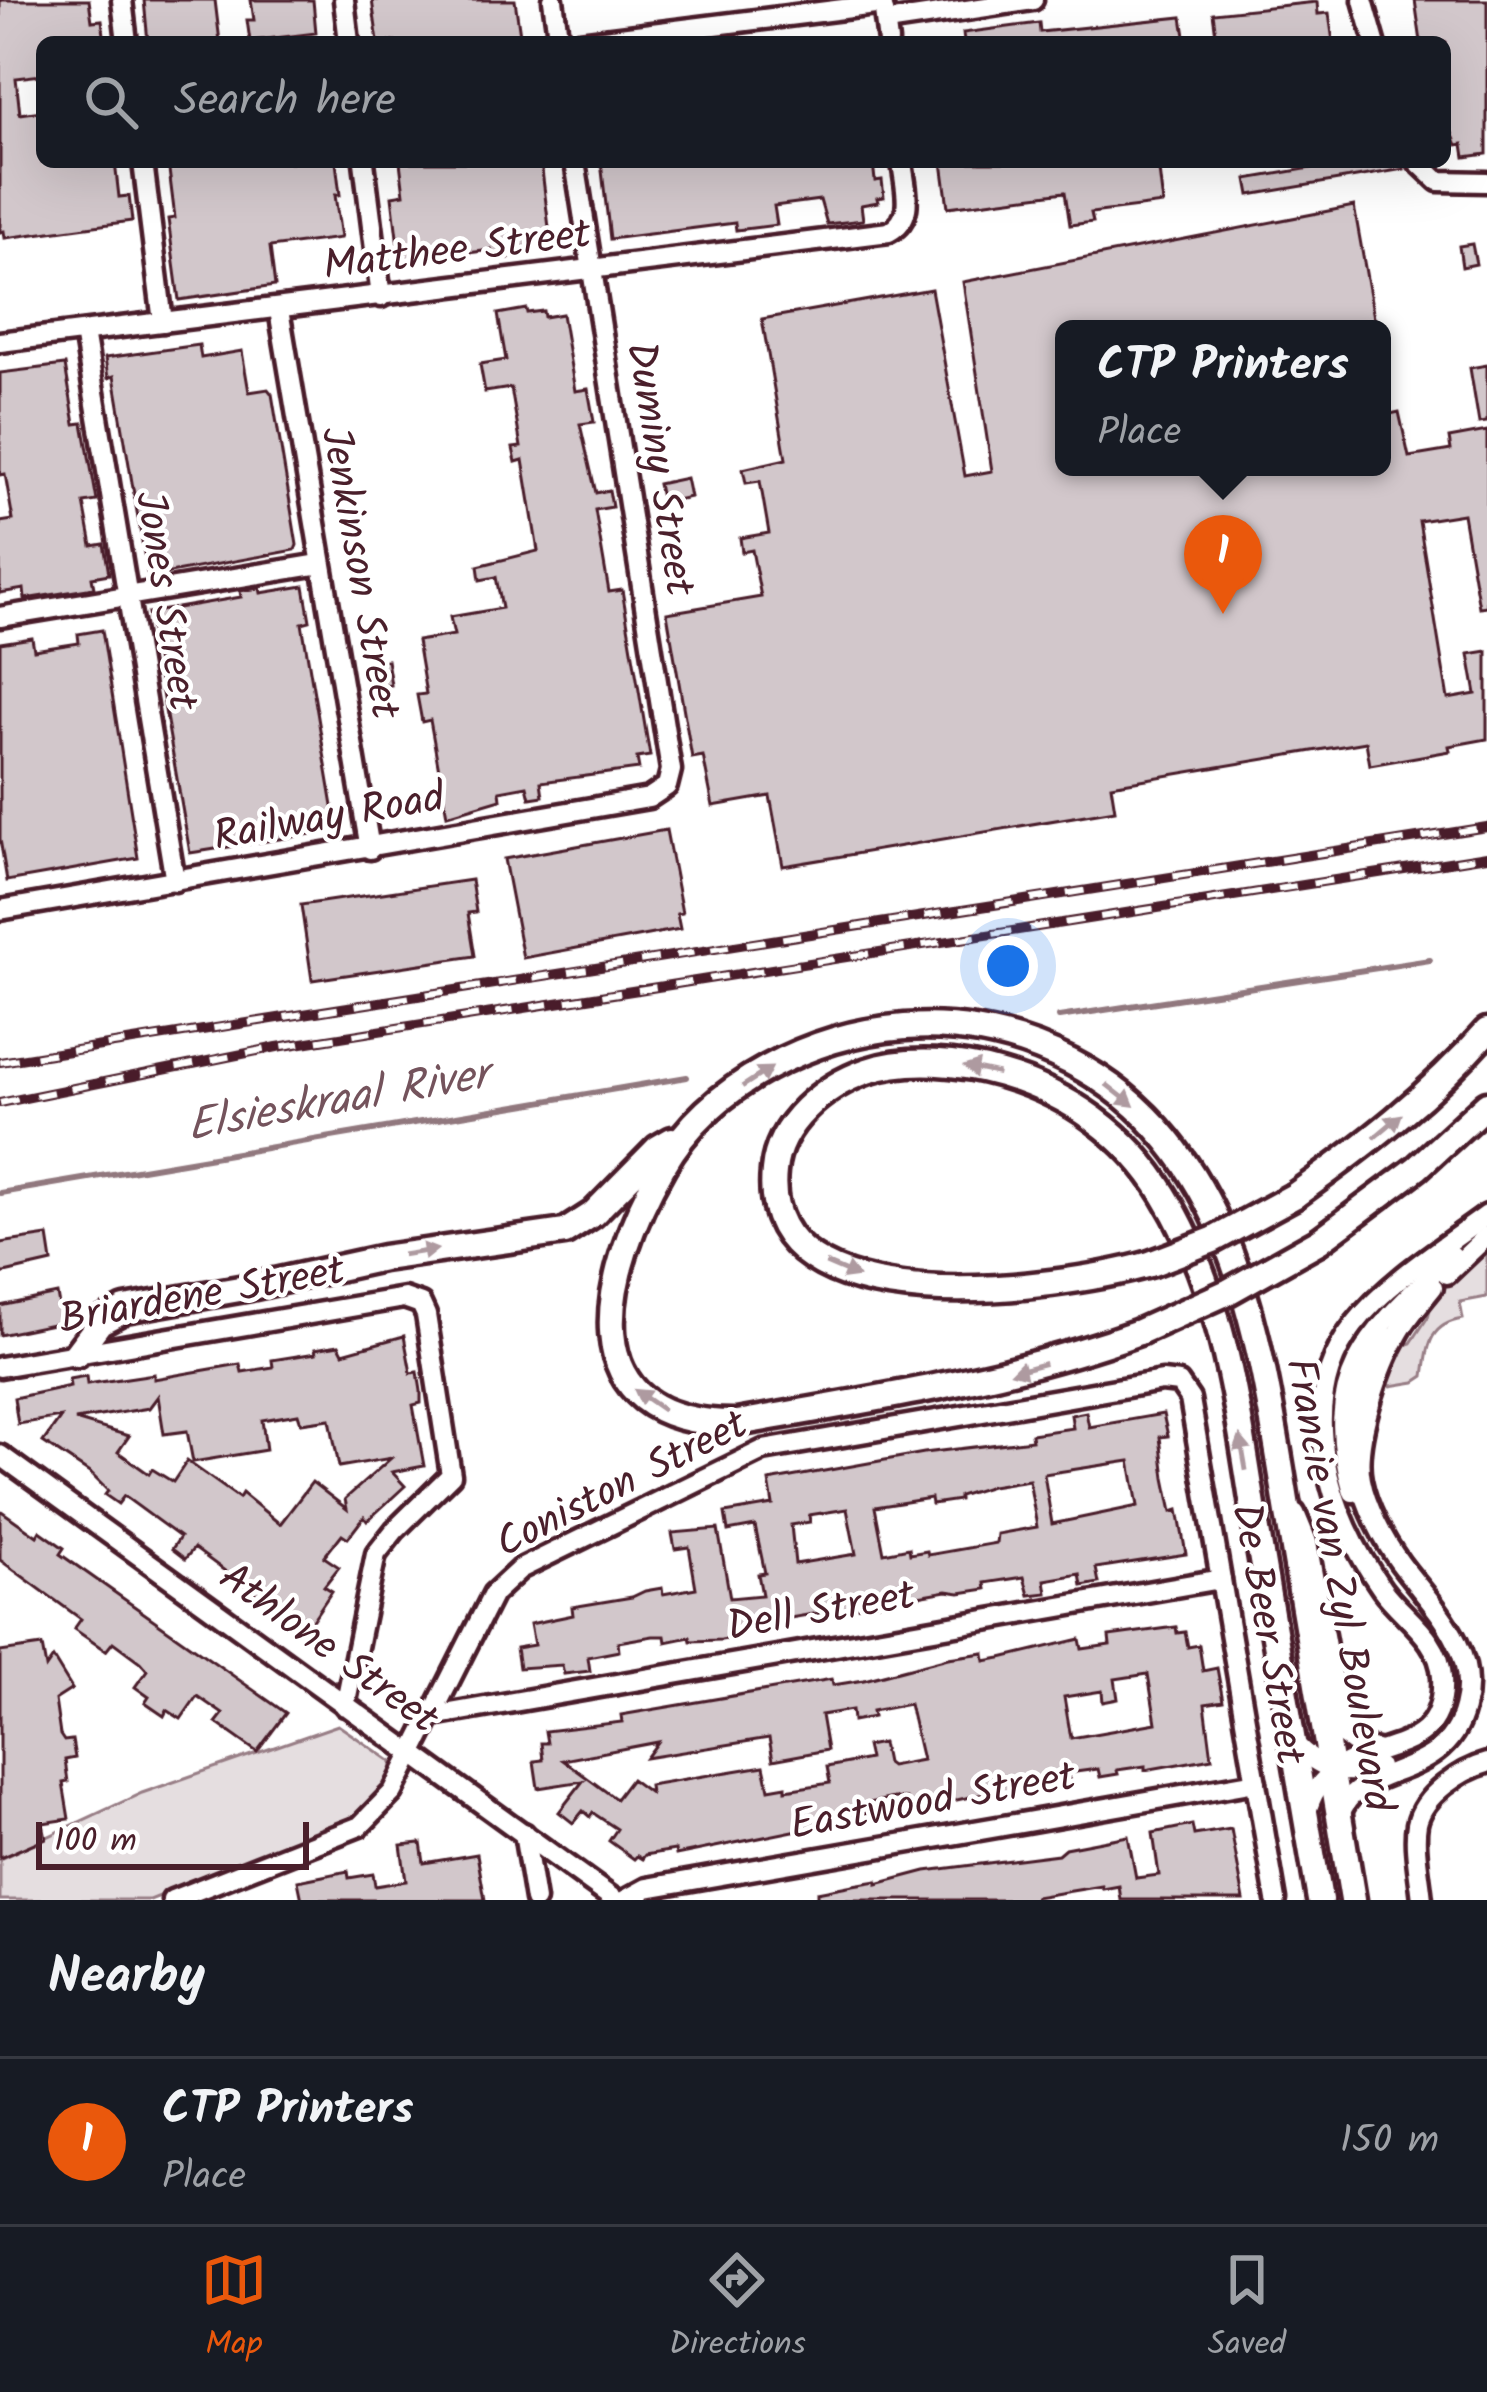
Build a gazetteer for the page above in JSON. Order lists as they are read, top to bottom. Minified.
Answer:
{"streets":{"main road":["Francie van Zyl Boulevard"],"street":["Matthee Street","Duminy Street","Jenkinson Street","Jones Street","Railway Road","Briardene Street","Coniston Street","Dell Street","De Beer Street","Athlone Street","Eastwood Street"]},"crossings":[["Matthee Street","Duminy Street"],["Matthee Street","Jenkinson Street"],["Matthee Street","Jones Street"],["Duminy Street","Railway Road"],["Jenkinson Street","Railway Road"],["Jones Street","Railway Road"],["Briardene Street","Athlone Street"],["Coniston Street","Dell Street"],["Coniston Street","De Beer Street"],["Coniston Street","Athlone Street"],["Dell Street","De Beer Street"],["De Beer Street","Eastwood Street"]],"water":["Elsieskraal River"],"scale_bar":"100 m","page":{"search":"Search here","popup":["CTP Printers","Place"],"pins":"1","scale":"100 m","heading":"Nearby","list":[{"mark":"1","name":"CTP Printers","note":"Place","value":"150 m"}],"nav":["Map","Directions","Saved"]}}
